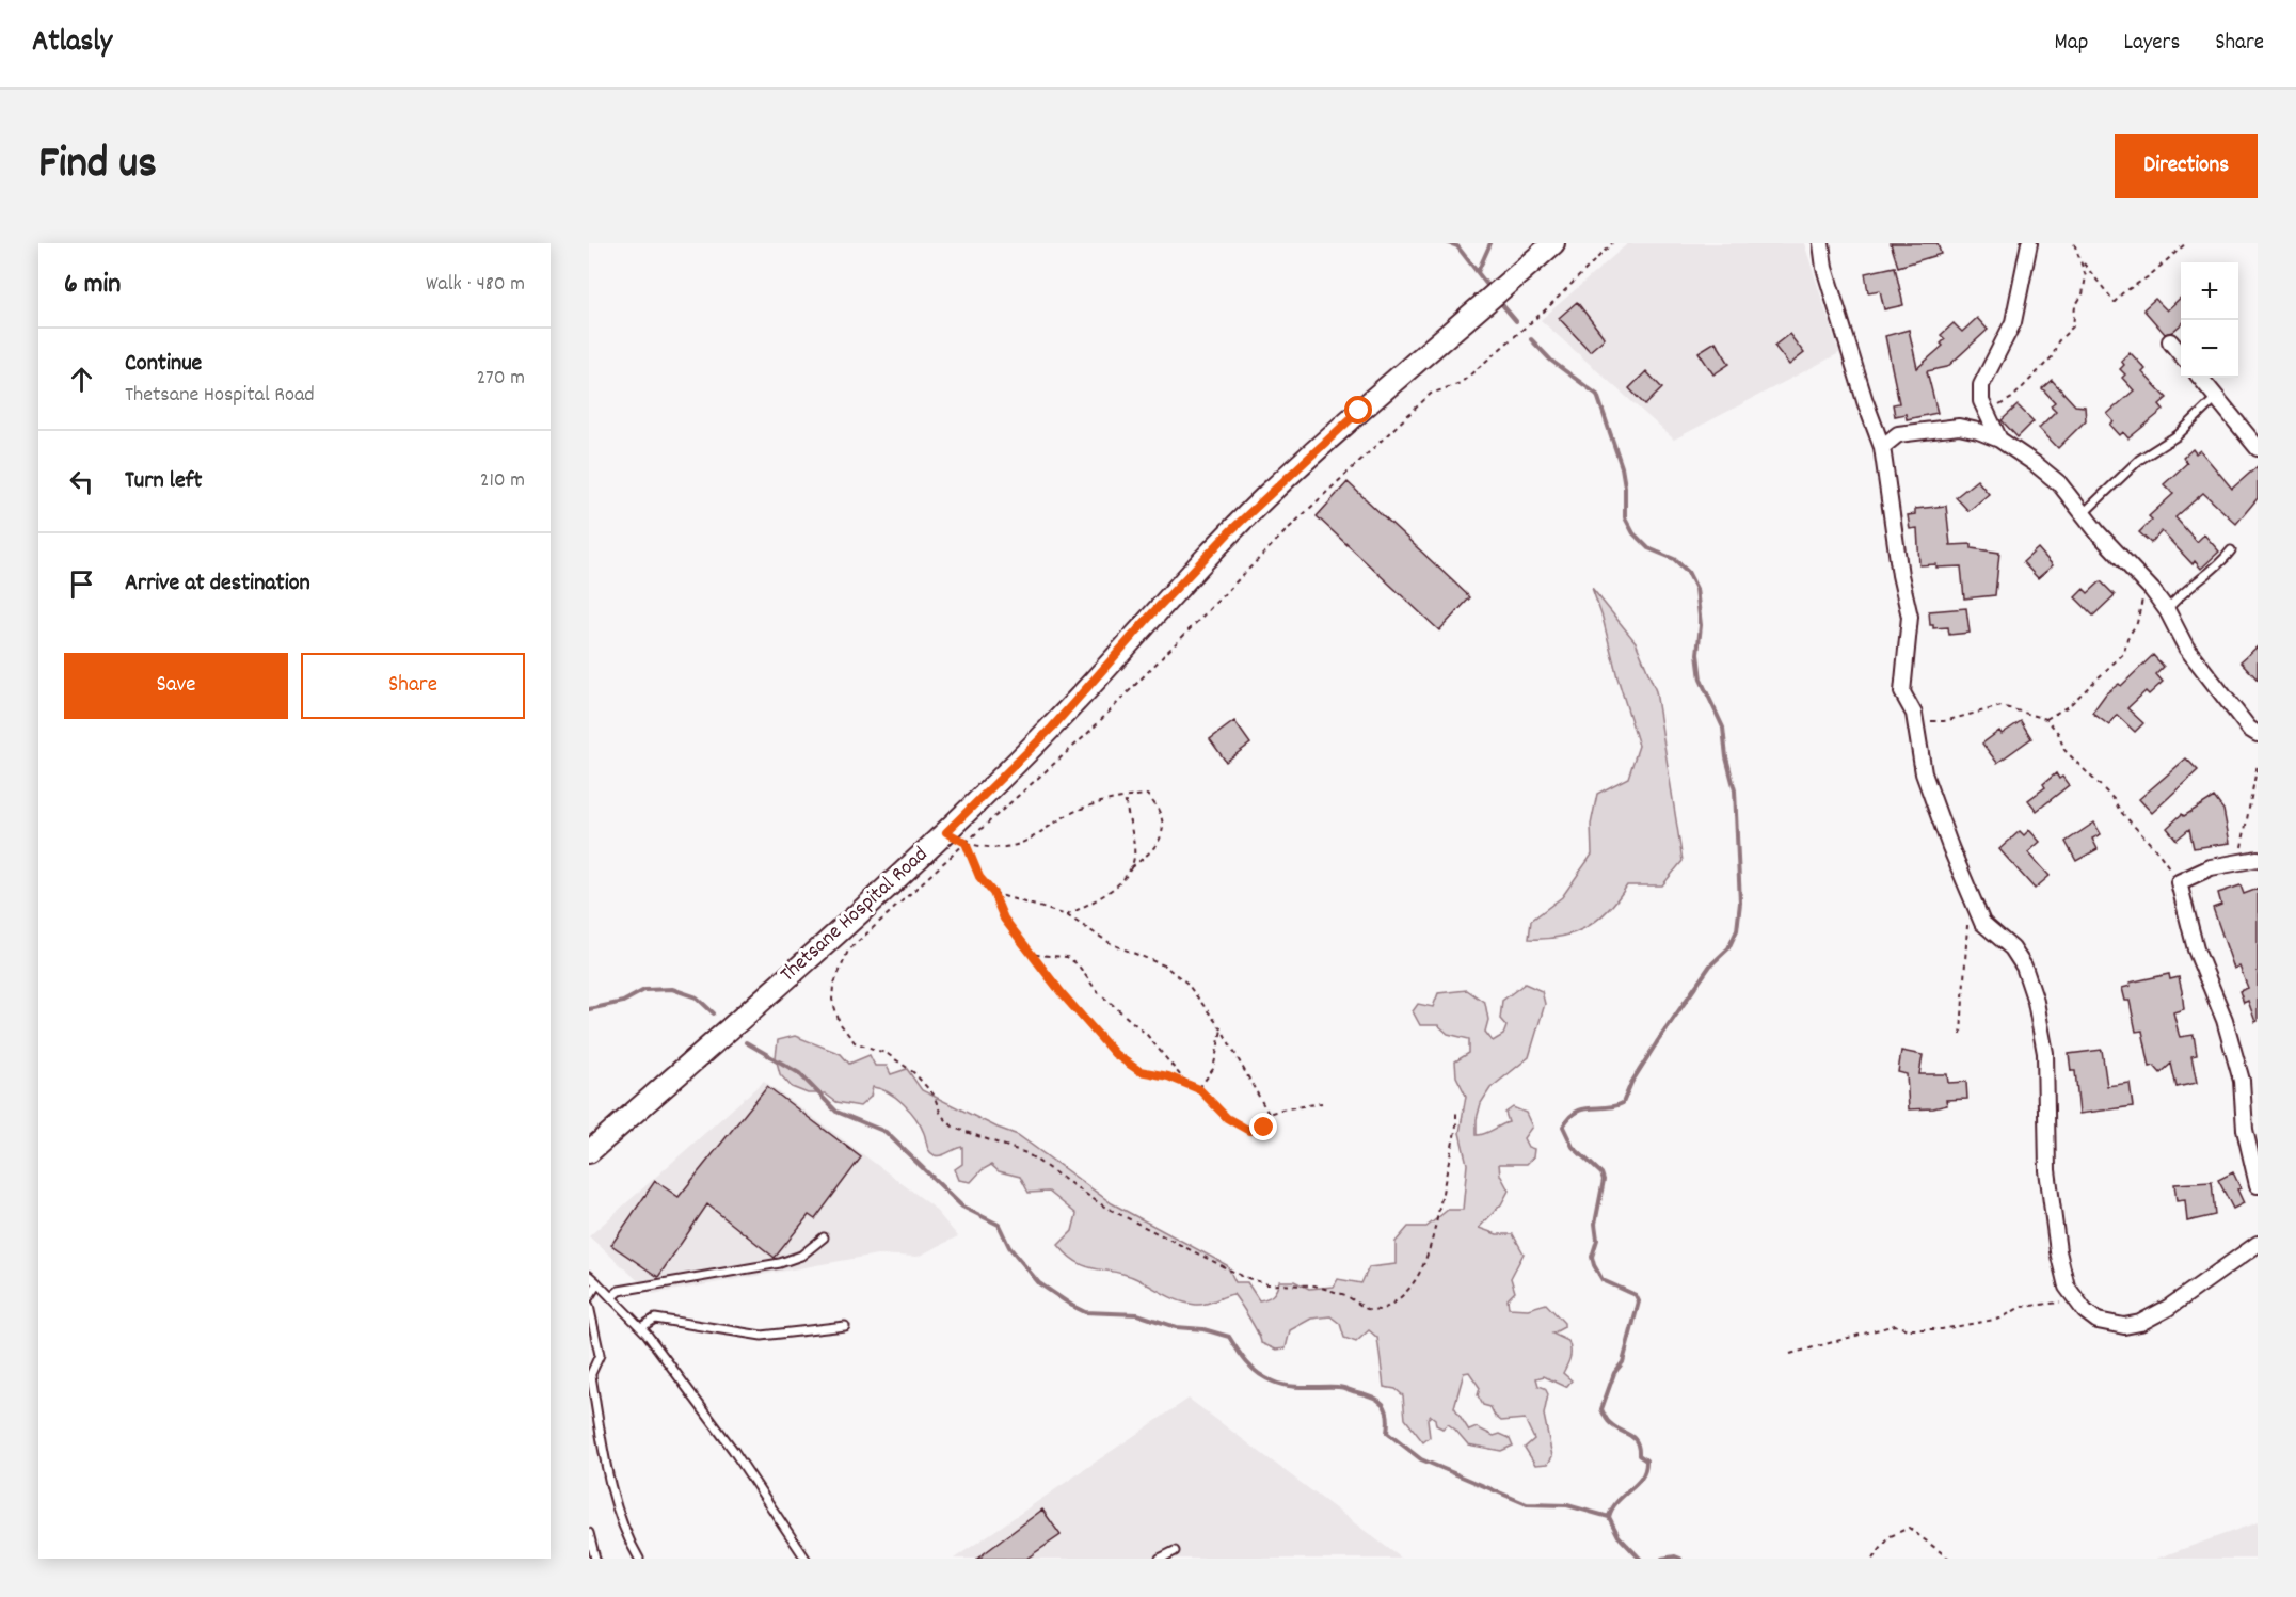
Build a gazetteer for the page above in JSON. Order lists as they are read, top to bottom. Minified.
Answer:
{"streets":{"main road":["Thetsane Hospital Road"]},"page":{"header":"Atlasly","nav":["Map","Layers","Share"],"title":"Find us","buttons":["Directions",["Save","Share"]],"heading":["6 min","Walk · 480 m"],"map_buttons":["+","−"],"list":[["Continue","Thetsane Hospital Road","270 m"],["Turn left","210 m"],"Arrive at destination"]}}
